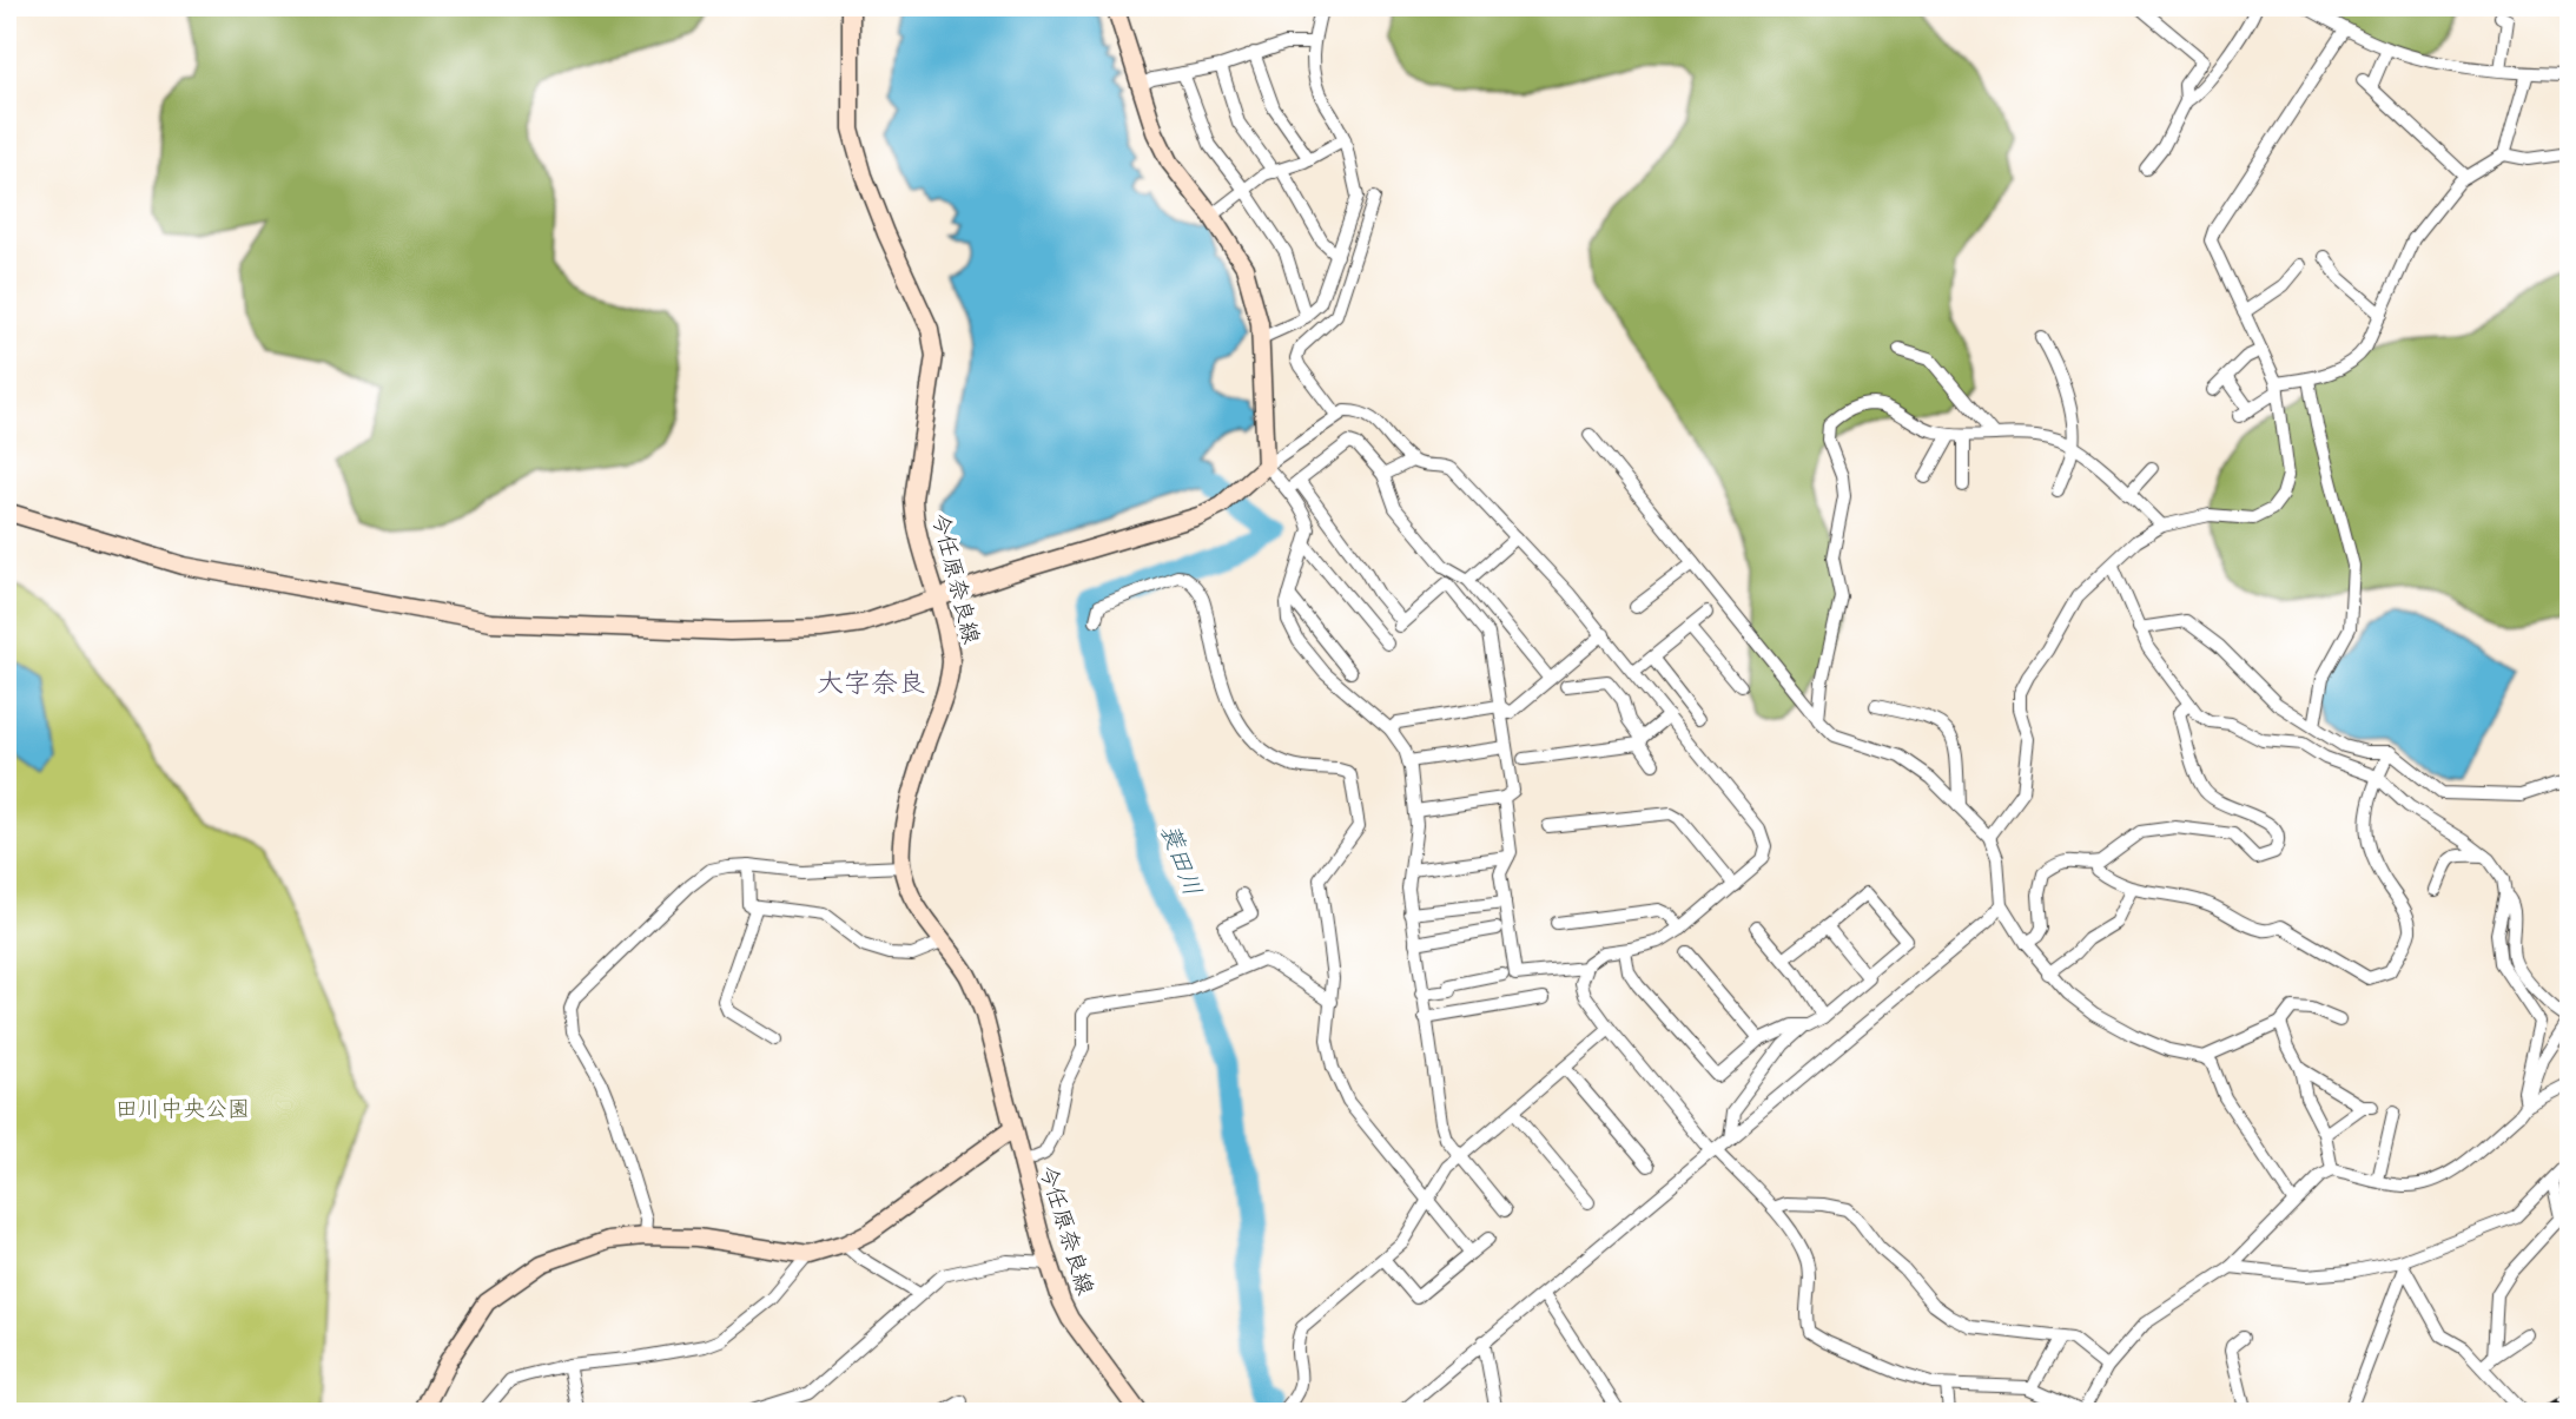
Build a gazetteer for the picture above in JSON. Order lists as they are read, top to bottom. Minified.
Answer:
{"streets":{"street":["今任原奈良線"]},"districts":["大字奈良"],"water":["蓑田川"],"parks":["田川中央公園"]}
